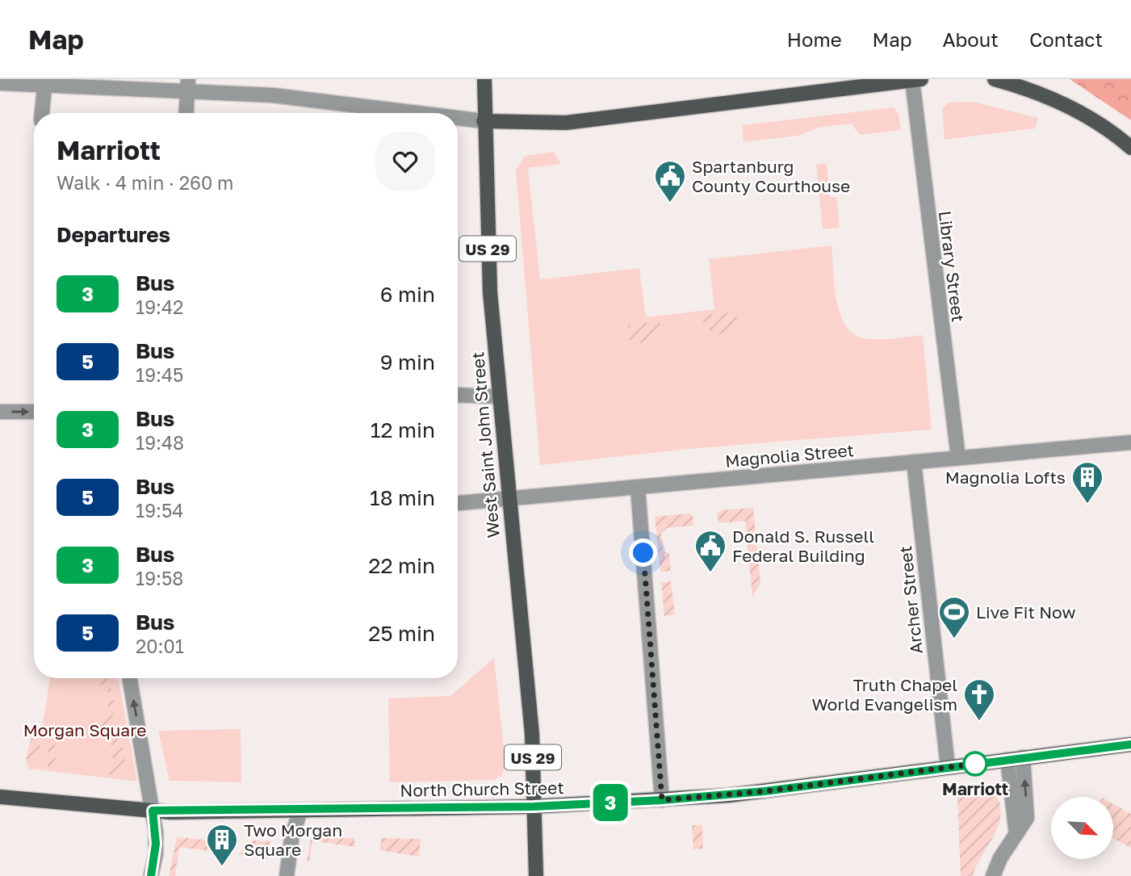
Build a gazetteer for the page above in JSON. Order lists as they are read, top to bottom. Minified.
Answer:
{"streets":{"main road":["US 29","West Saint John Street","North Church Street"],"street":["Library Street","Magnolia Street","Archer Street"]},"crossings":[["US 29","West Saint John Street"],["US 29","North Church Street"],["Library Street","Magnolia Street"],["West Saint John Street","Magnolia Street"],["West Saint John Street","North Church Street"],["Magnolia Street","Archer Street"],["Archer Street","North Church Street"]],"parks":["Morgan Square"],"places":{"public building":["Spartanburg County Courthouse","Donald S. Russell Federal Building"],"building":["Magnolia Lofts","Two Morgan Square"],"sports":["Live Fit Now"],"church":["Truth Chapel World Evangelism"],"other":["Marriott"]},"lines":["bus line 3"],"north":"bottom right","page":{"header":"Map","nav":["Home","Map","About","Contact"],"on_map":"3","heading":[["Marriott","Walk · 4 min · 260 m"],"Departures"],"list":[{"mark":"3","name":"Bus","note":"19:42","value":"6 min"},{"mark":"5","name":"Bus","note":"19:45","value":"9 min"},{"mark":"3","name":"Bus","note":"19:48","value":"12 min"},{"mark":"5","name":"Bus","note":"19:54","value":"18 min"},{"mark":"3","name":"Bus","note":"19:58","value":"22 min"},{"mark":"5","name":"Bus","note":"20:01","value":"25 min"}]}}
